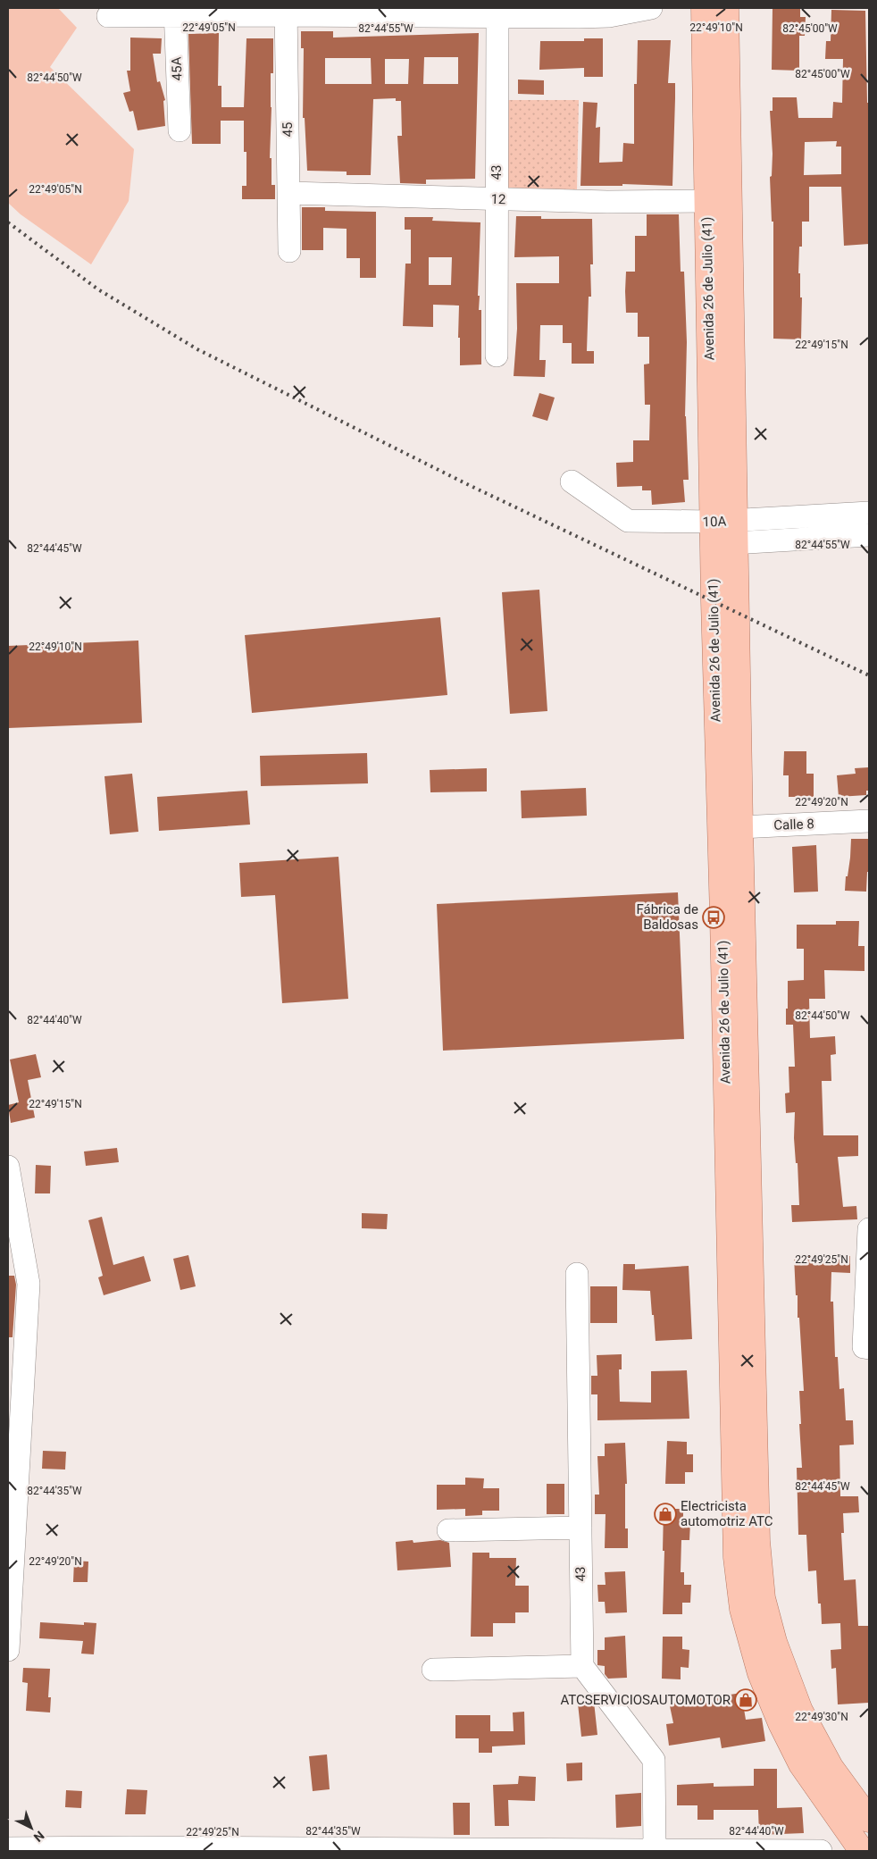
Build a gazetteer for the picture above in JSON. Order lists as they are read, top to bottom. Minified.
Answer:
{"streets":{"main road":["Avenida 26 de Julio (41)"],"street":["45A","45","43","12","10A","Calle 8"]},"crossings":[["45","12"],["43","12"],["12","Avenida 26 de Julio (41)"],["Avenida 26 de Julio (41)","10A"],["Avenida 26 de Julio (41)","Calle 8"]],"places":{"bus stop":["Fábrica de Baldosas"],"shop":["Electricista automotriz ATC","ATCSERVICIOSAUTOMOTOR"]},"north":"bottom right","coordinates":["22°49'05\"N","22°49'10\"N","82°44'55\"W","82°45'00\"W","82°44'50\"W","22°49'15\"N","82°44'45\"W","22°49'20\"N","82°44'40\"W","22°49'25\"N","82°44'35\"W","22°49'30\"N"]}
